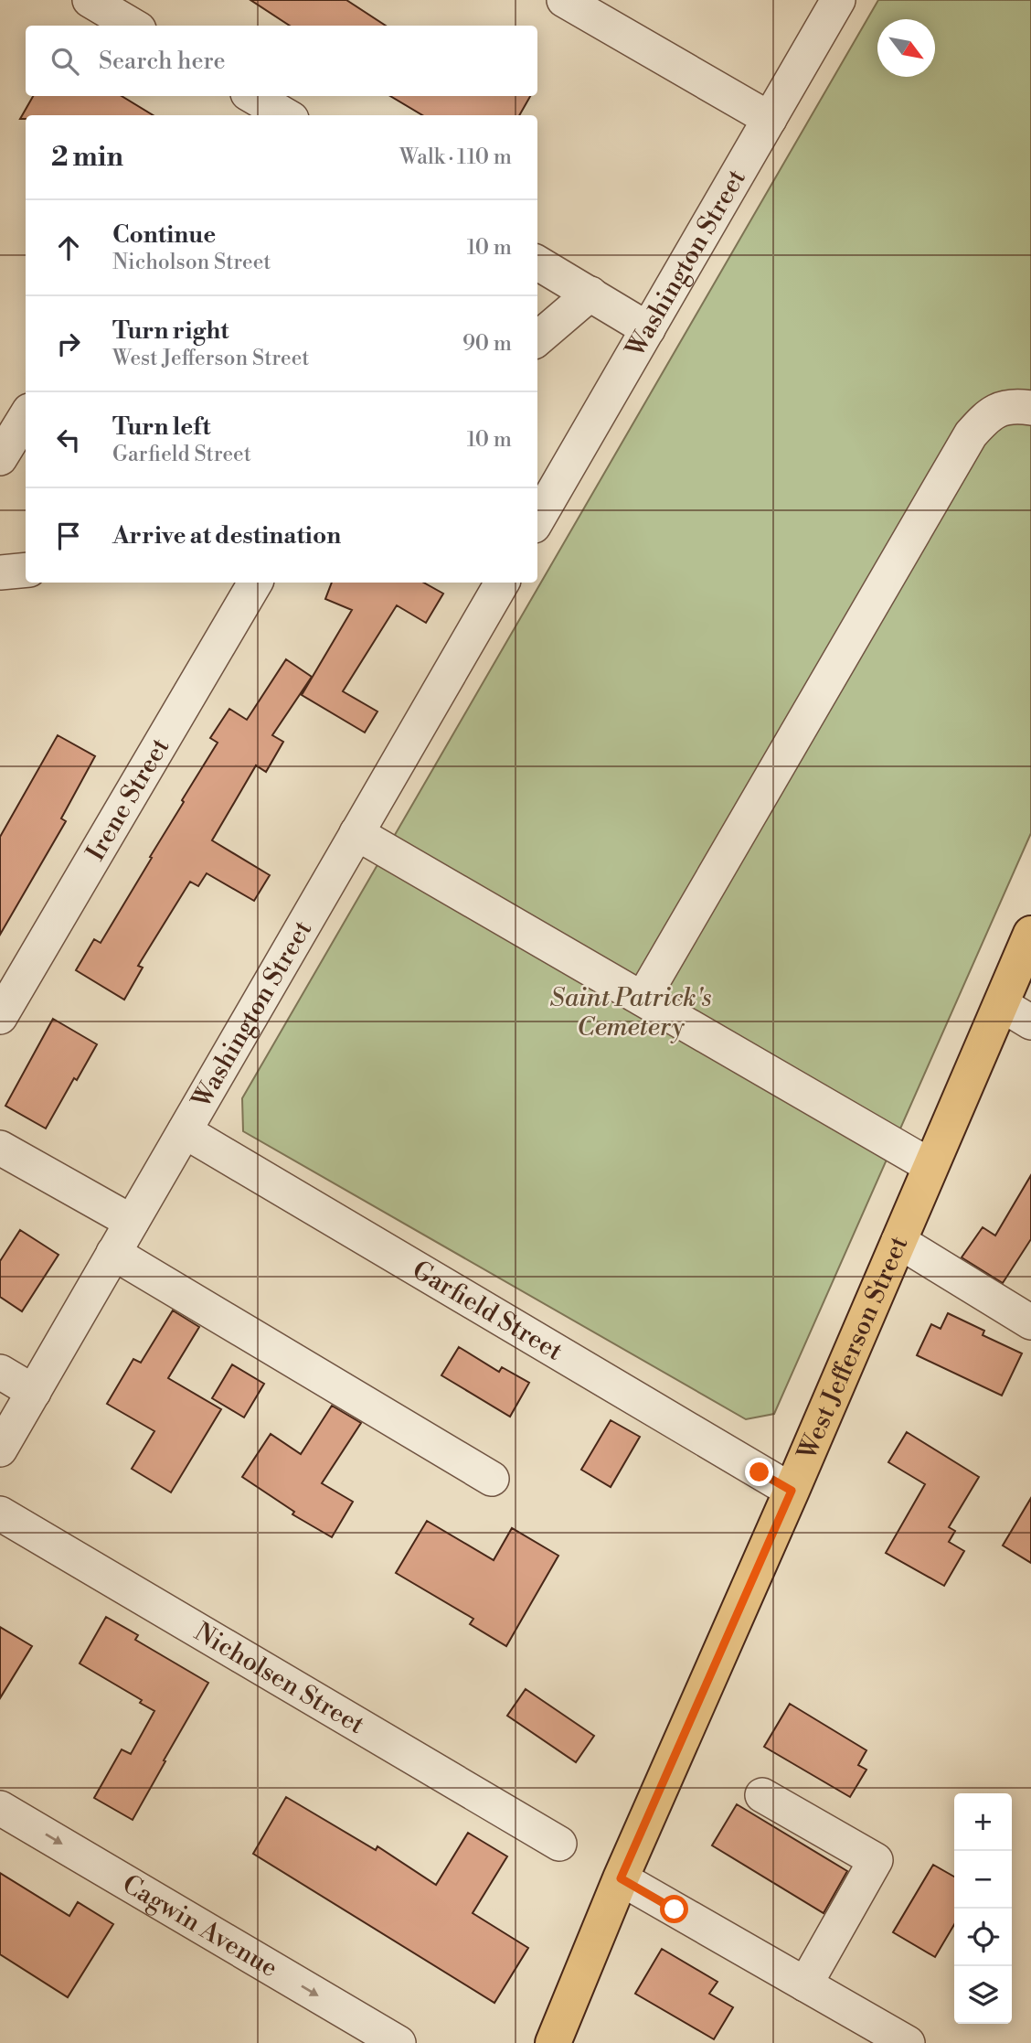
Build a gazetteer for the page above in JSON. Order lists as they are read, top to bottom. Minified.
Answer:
{"streets":{"main road":["West Jefferson Street"],"street":["Washington Street","Irene Street","Garfield Street","Nicholsen Street","Cagwin Avenue"]},"crossings":[["Washington Street","Garfield Street"],["Garfield Street","West Jefferson Street"]],"one_way":["Cagwin Avenue"],"parks":["Saint Patrick's Cemetery"],"north":"bottom right","page":{"search":"Search here","heading":["2 min","Walk · 110 m"],"list":[["Continue","Nicholson Street","10 m"],["Turn right","West Jefferson Street","90 m"],["Turn left","Garfield Street","10 m"],"Arrive at destination"],"map_buttons":["+","−"]}}
